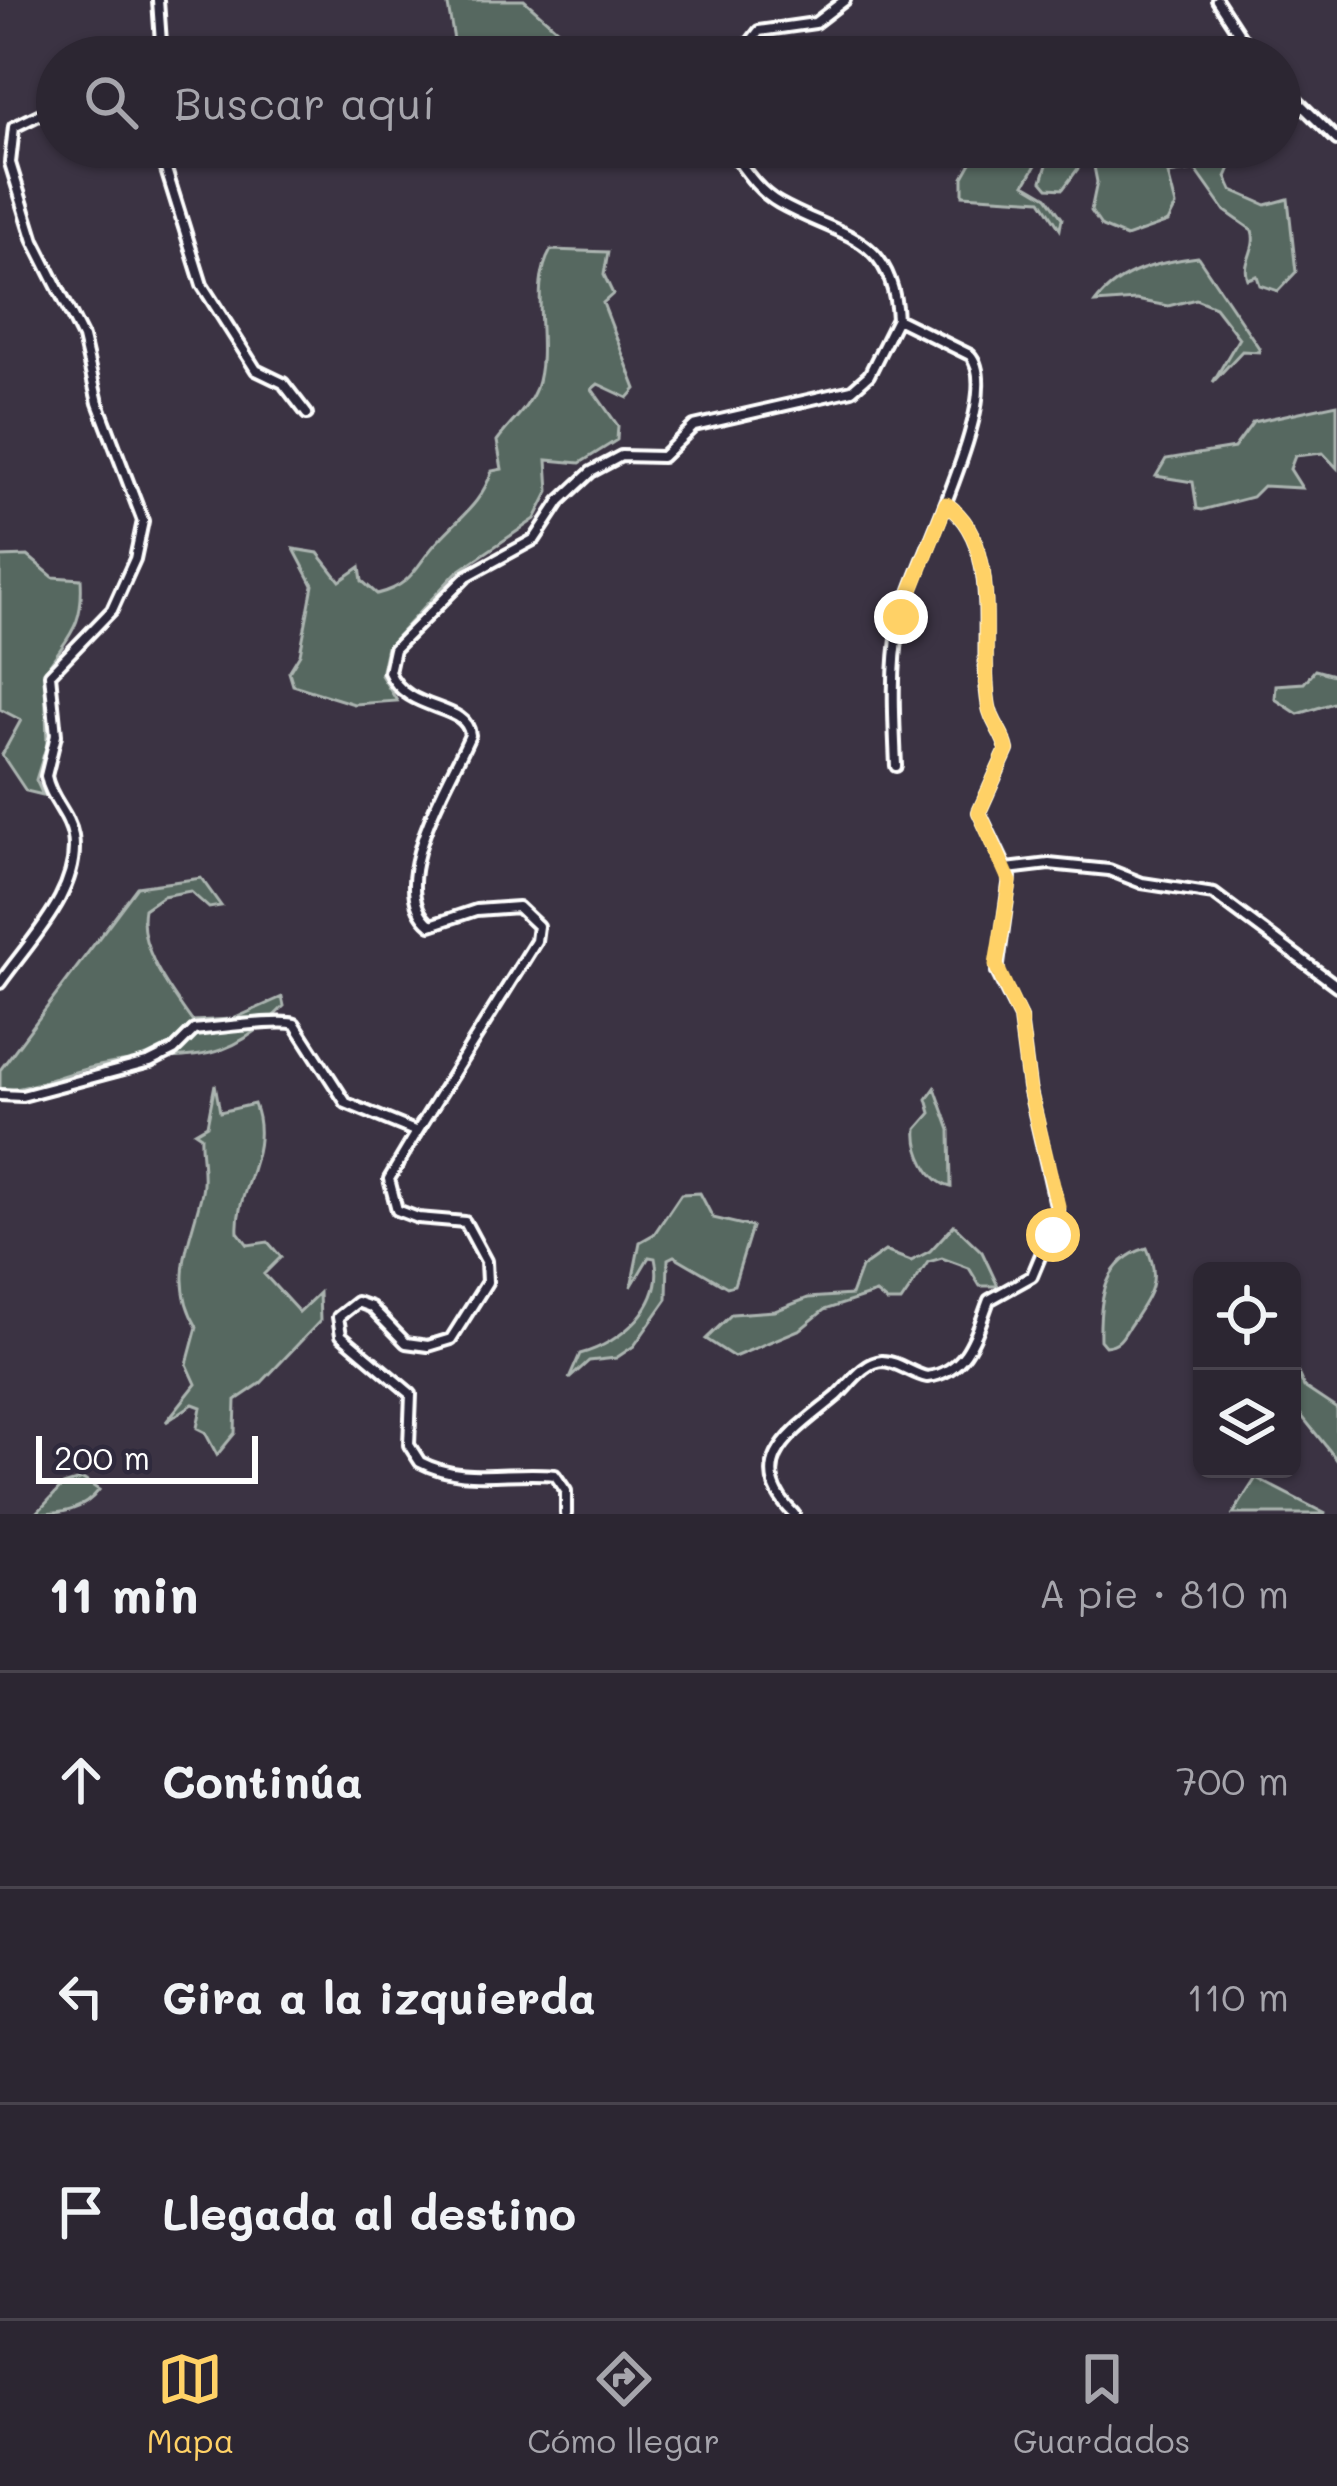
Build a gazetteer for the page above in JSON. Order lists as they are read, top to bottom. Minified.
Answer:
{"scale_bar":"200 m","page":{"search":"Buscar aquí","scale":"200 m","heading":["11 min","A pie · 810 m"],"list":[["Continúa","700 m"],["Gira a la izquierda","110 m"],"Llegada al destino"],"nav":["Mapa","Cómo llegar","Guardados"]}}
